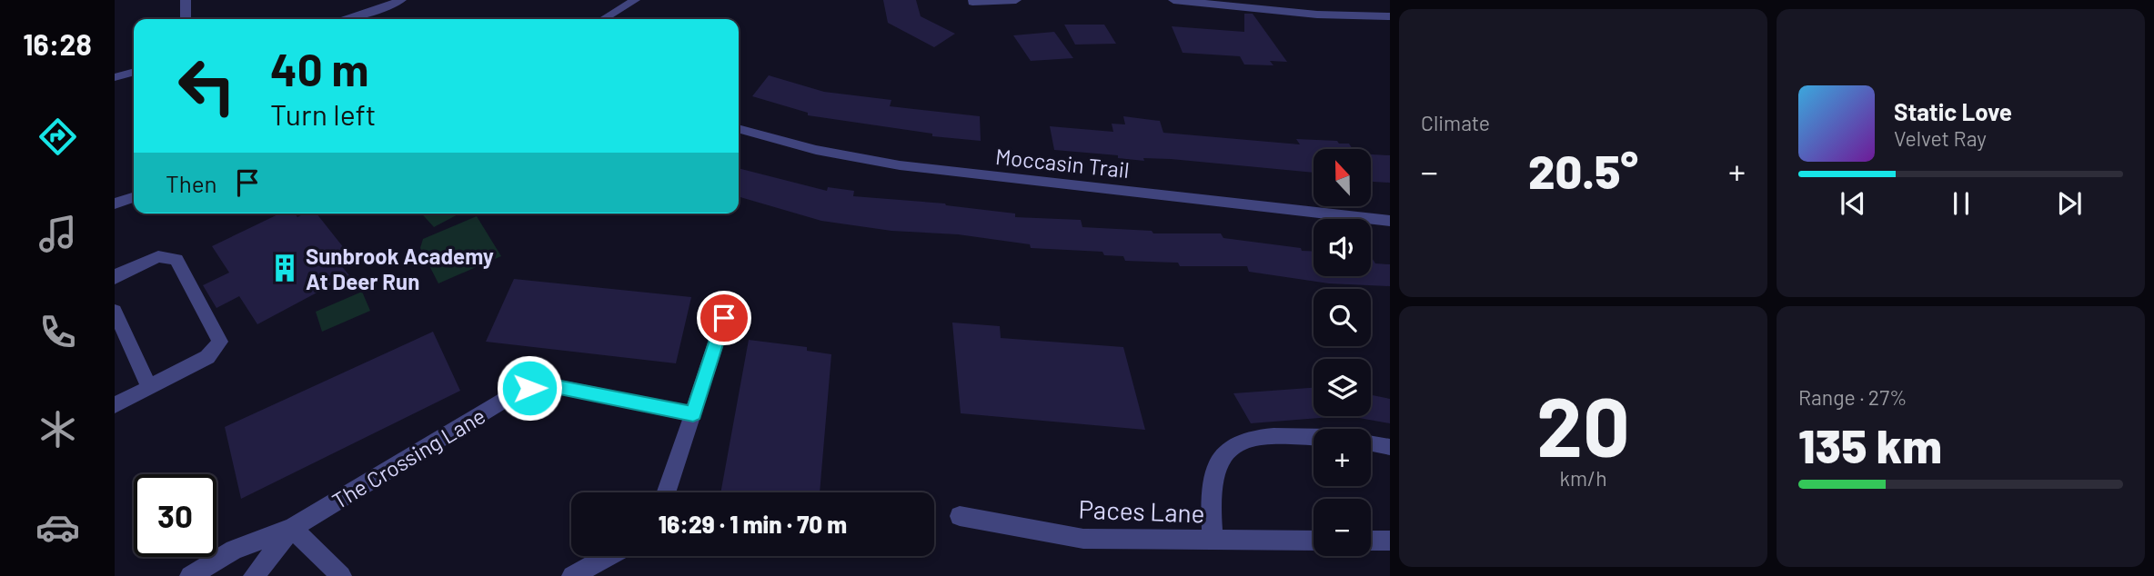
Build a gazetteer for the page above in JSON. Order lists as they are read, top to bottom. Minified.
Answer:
{"streets":{"street":["Moccasin Trail","The Crossing Lane","Paces Lane"]},"places":{"building":["Sunbrook Academy At Deer Run"]},"north":"top","page":{"tabs":"16:28","tile":["Climate",["20","km/h"],["Range · 27%","135 km"]],"turn":["40 m","Turn left"],"song":["Static Love","Velvet Ray"],"heat":["−","20.5°","+"],"map_buttons":["+","−"],"then":"Then","limit":"30","trip":"16:29 · 1 min · 70 m"}}
